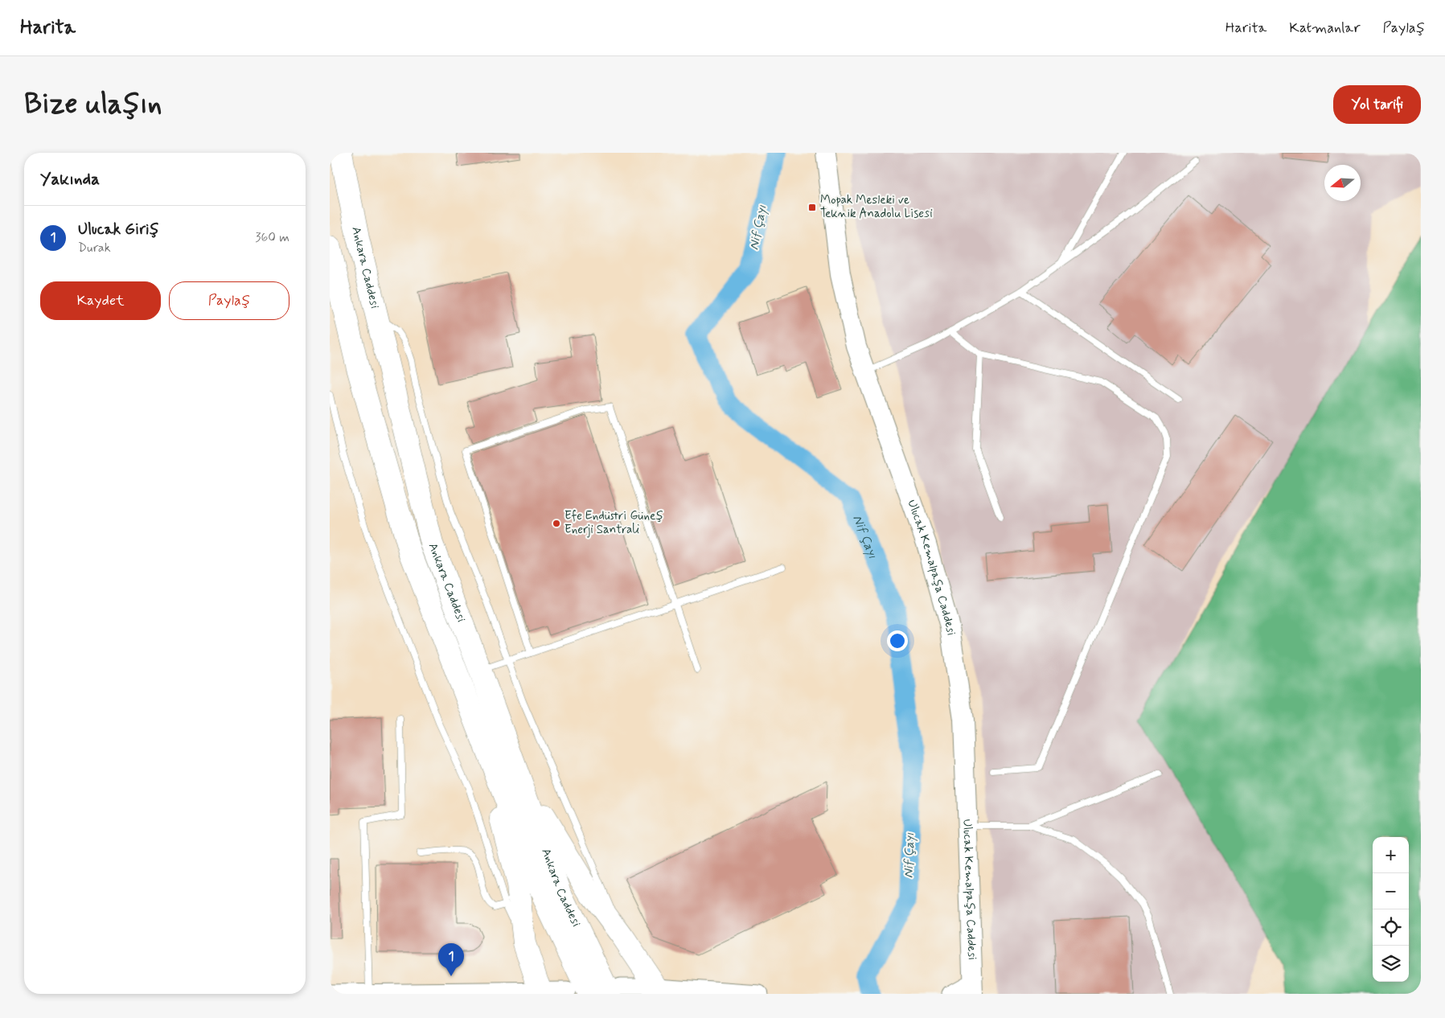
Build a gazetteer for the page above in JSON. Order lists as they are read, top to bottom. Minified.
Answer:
{"streets":{"highway":["Ankara Caddesi"],"main road":["Ulucak Kemalpaşa Caddesi"]},"water":["Nif Çayı"],"places":{"transit":["Mopak Mesleki ve Teknik Anadolu Lisesi"],"other":["Efe Endüstri Güneş Enerji Santrali"]},"north":"left","page":{"header":"Harita","nav":["Harita","Katmanlar","Paylaş"],"buttons":["Yol tarifi",["Kaydet","Paylaş"]],"title":"Bize ulaşın","heading":"Yakında","list":[{"mark":"1","name":"Ulucak Giriş","note":"Durak","value":"360 m"}],"map_buttons":["+","−"],"pins":"1"}}
